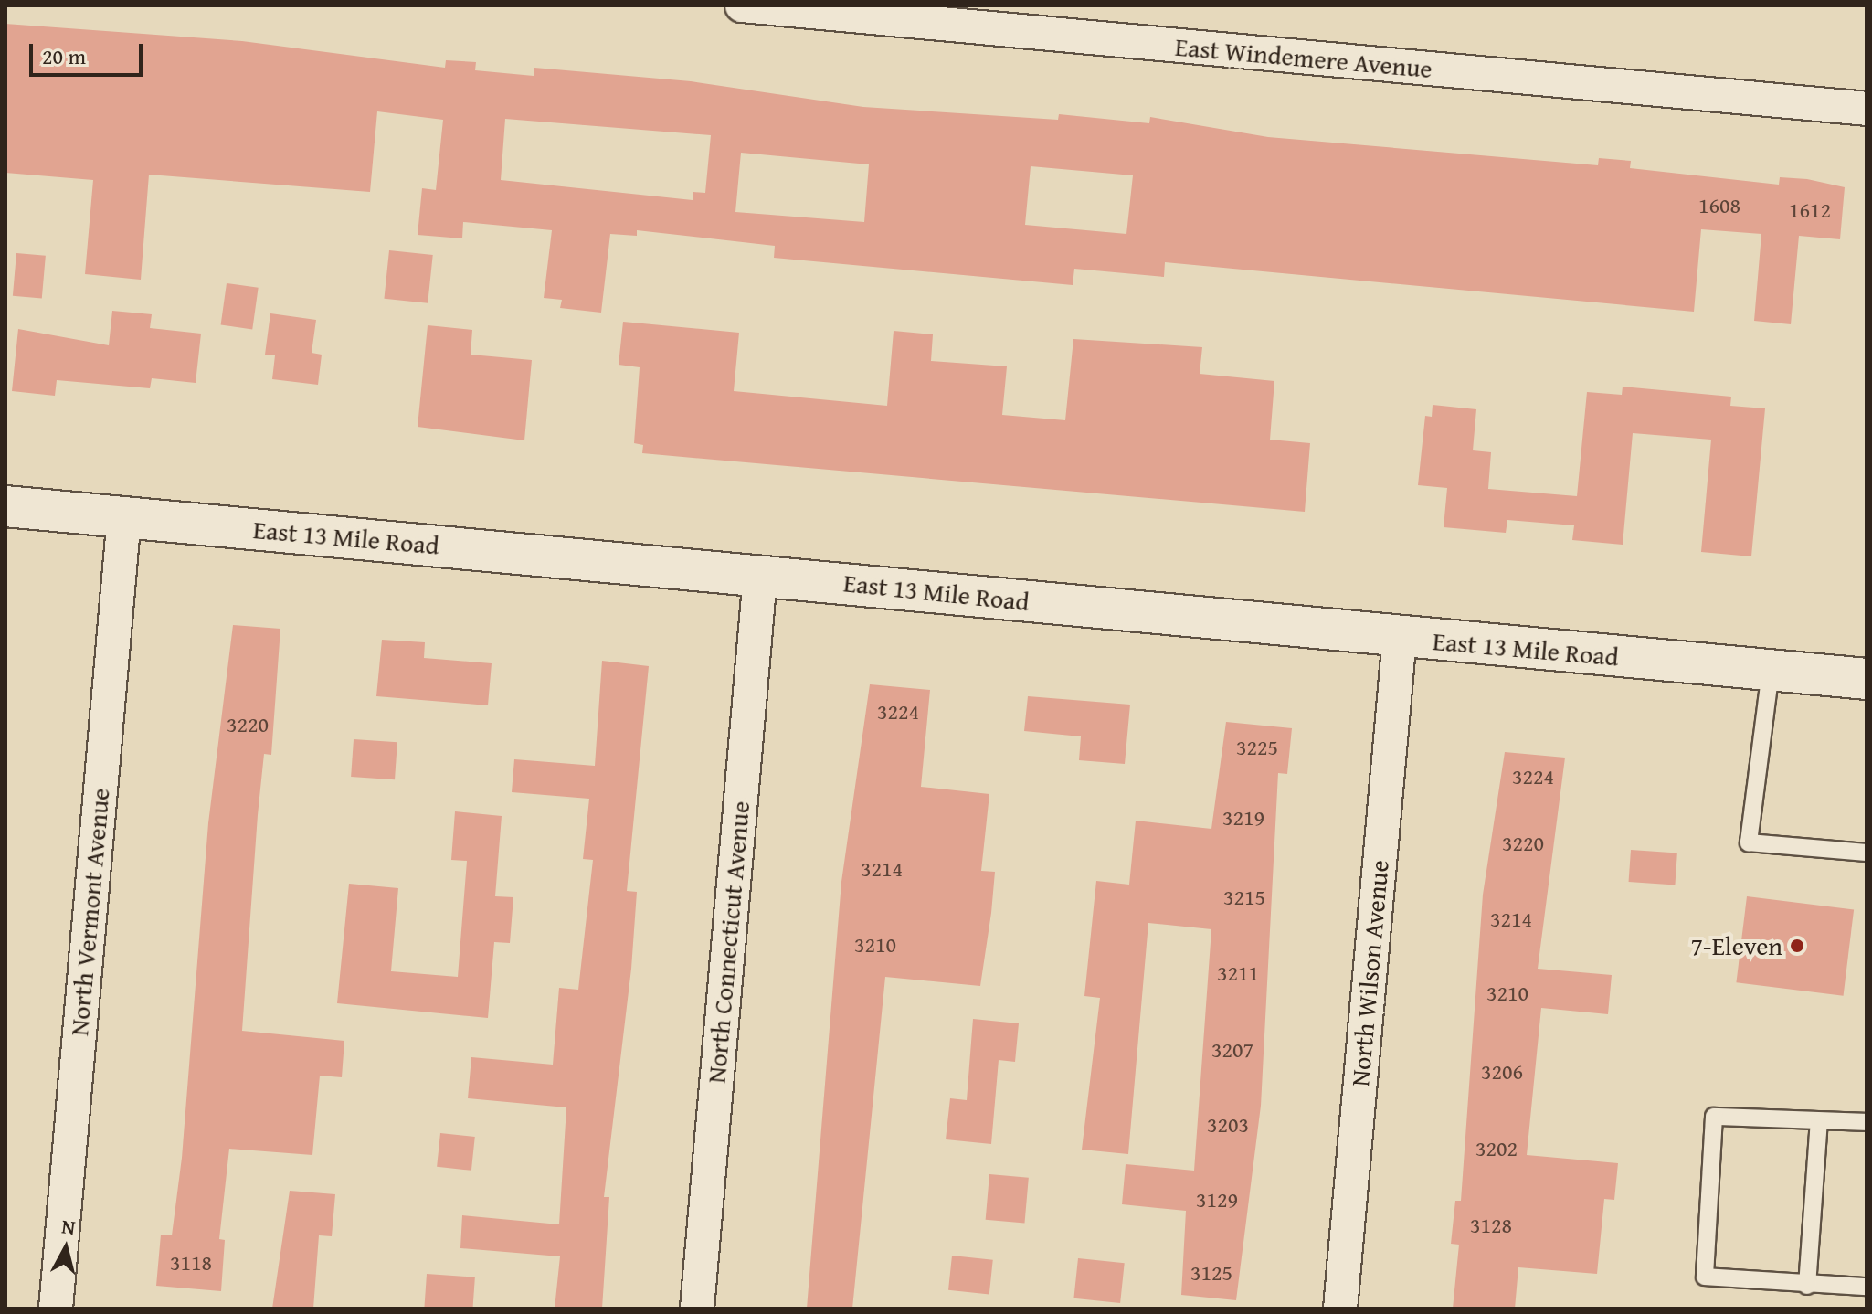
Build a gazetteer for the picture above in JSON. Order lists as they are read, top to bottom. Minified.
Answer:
{"streets":{"main road":["East 13 Mile Road"],"street":["East Windemere Avenue","North Vermont Avenue","North Connecticut Avenue","North Wilson Avenue"]},"crossings":[["East 13 Mile Road","North Vermont Avenue"],["East 13 Mile Road","North Connecticut Avenue"],["East 13 Mile Road","North Wilson Avenue"]],"places":["7-Eleven"],"house_numbers":["1608","1612","3224","3220","3225","3224","3219","3220","3214","3215","3214","3210","3211","3210","3207","3206","3203","3202","3129","3128","3118","3125"],"scale_bar":"20 m","north":"top"}
